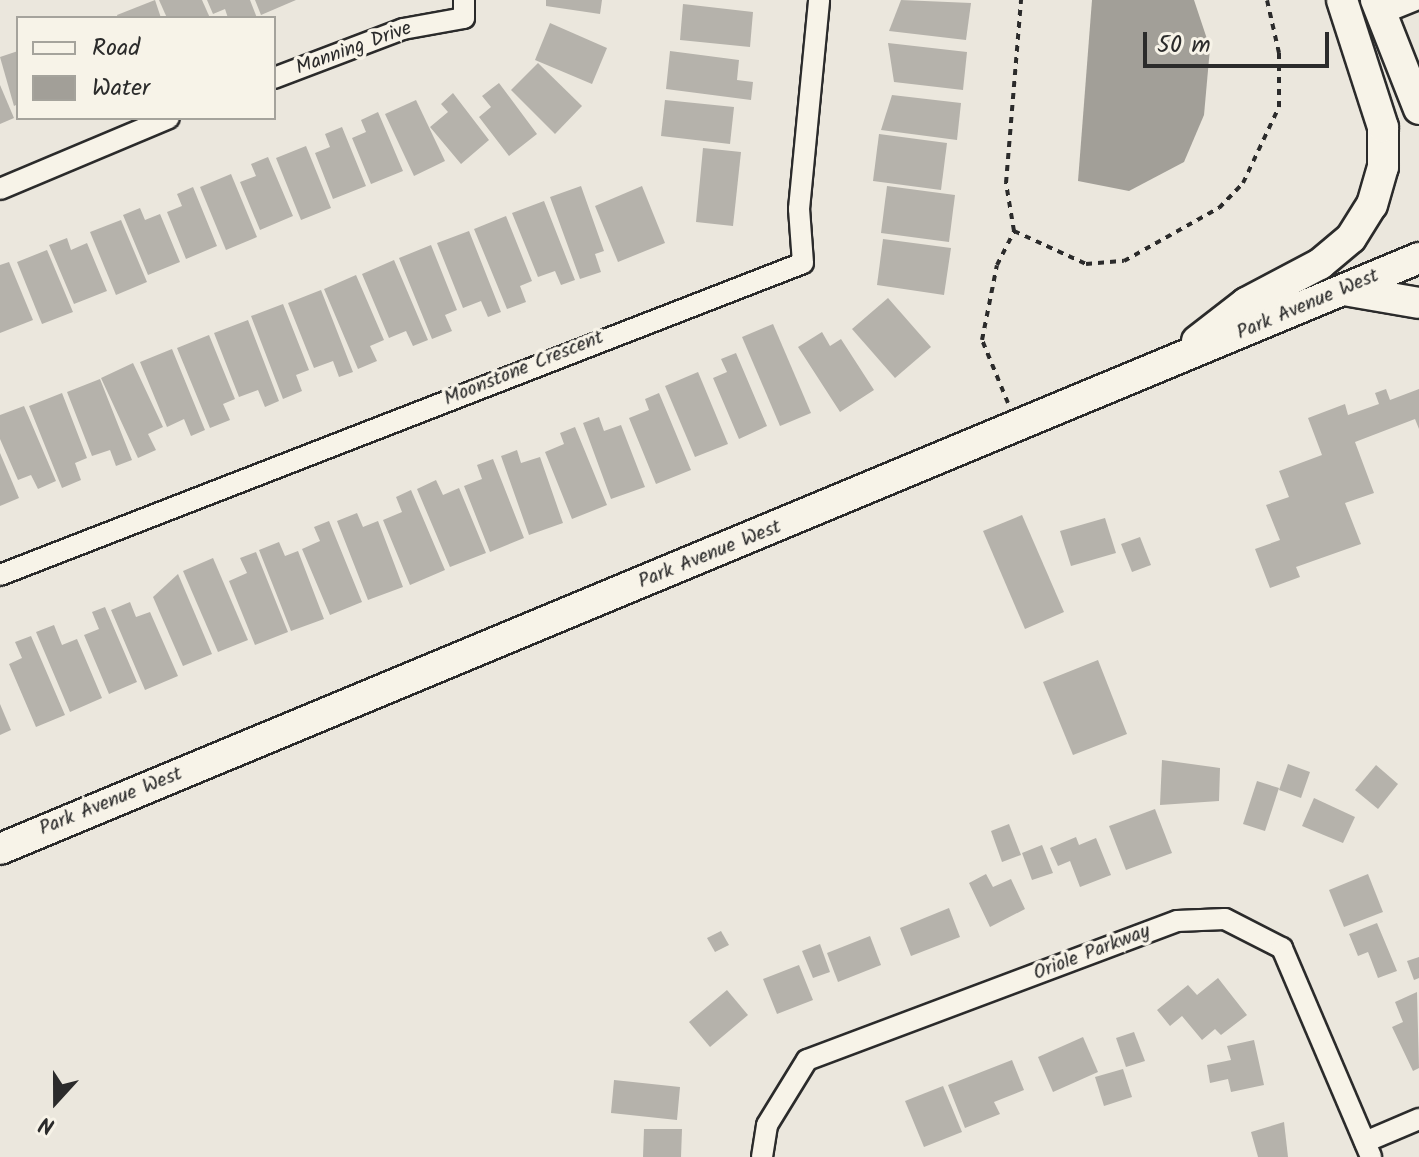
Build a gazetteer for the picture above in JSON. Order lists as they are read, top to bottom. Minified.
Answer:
{"streets":{"main road":["Park Avenue West"],"street":["Manning Drive","Moonstone Crescent","Oriole Parkway"]},"legend":["Road","Water"],"scale_bar":"50 m","north":"bottom"}
